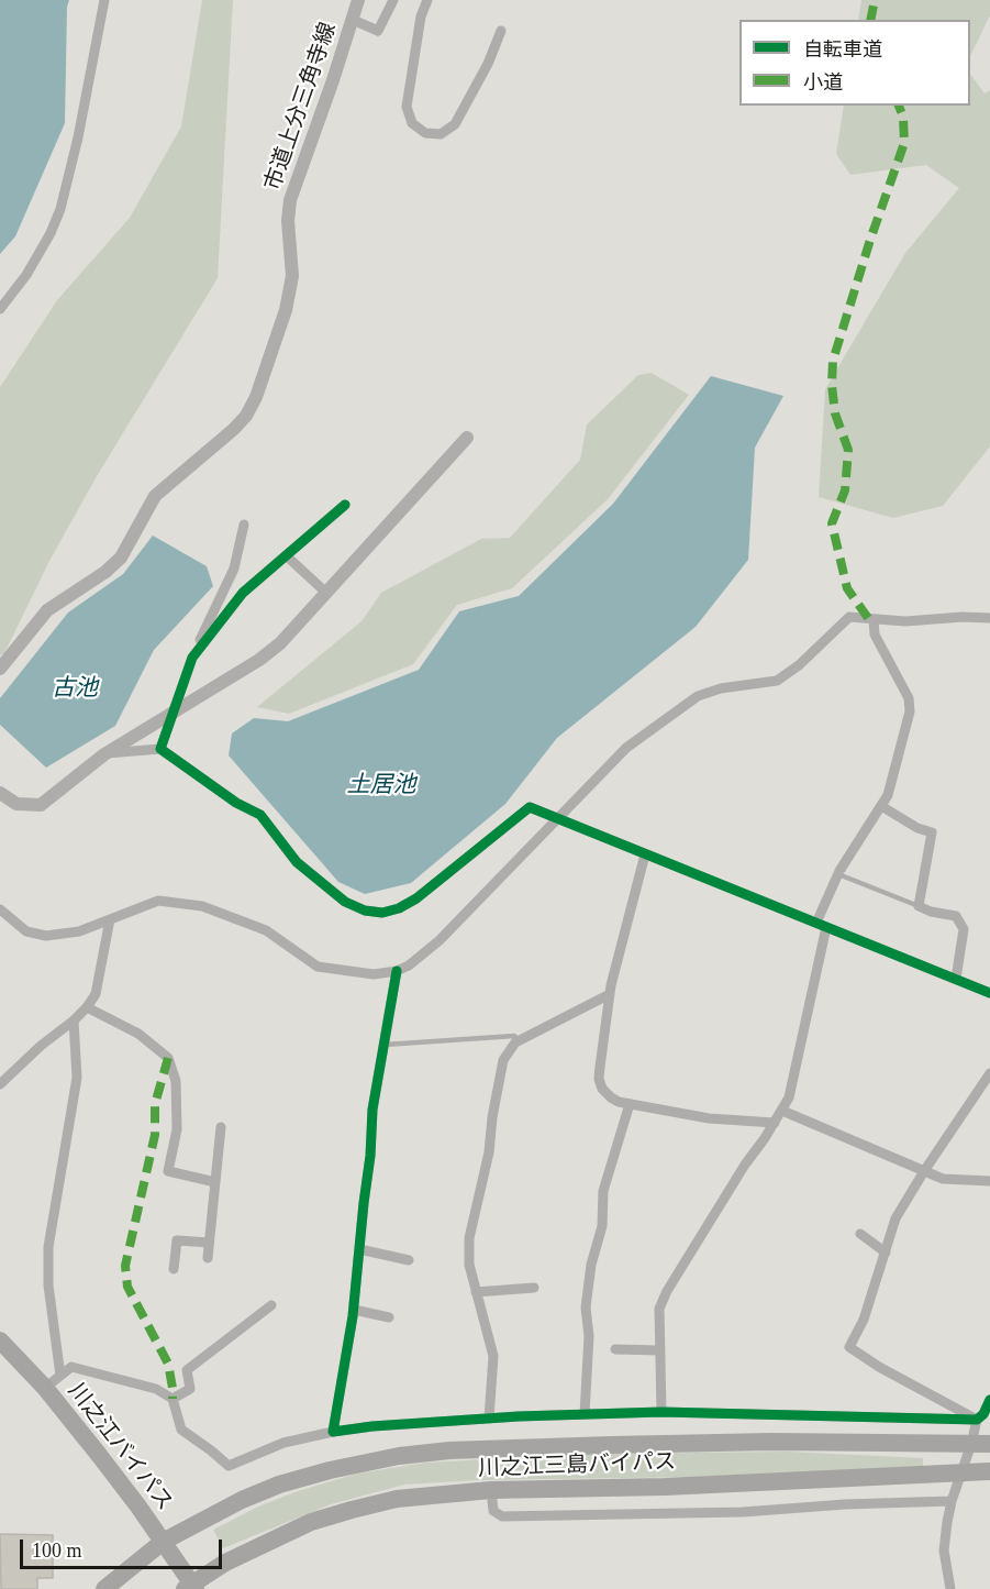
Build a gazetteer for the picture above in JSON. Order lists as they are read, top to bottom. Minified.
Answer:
{"streets":{"highway":["川之江バイパス","川之江三島バイパス"],"street":["市道上分三角寺線"]},"crossings":[["川之江バイパス","川之江三島バイパス"]],"water":["古池","土居池"],"legend":["自転車道","小道"],"scale_bar":"100 m"}
